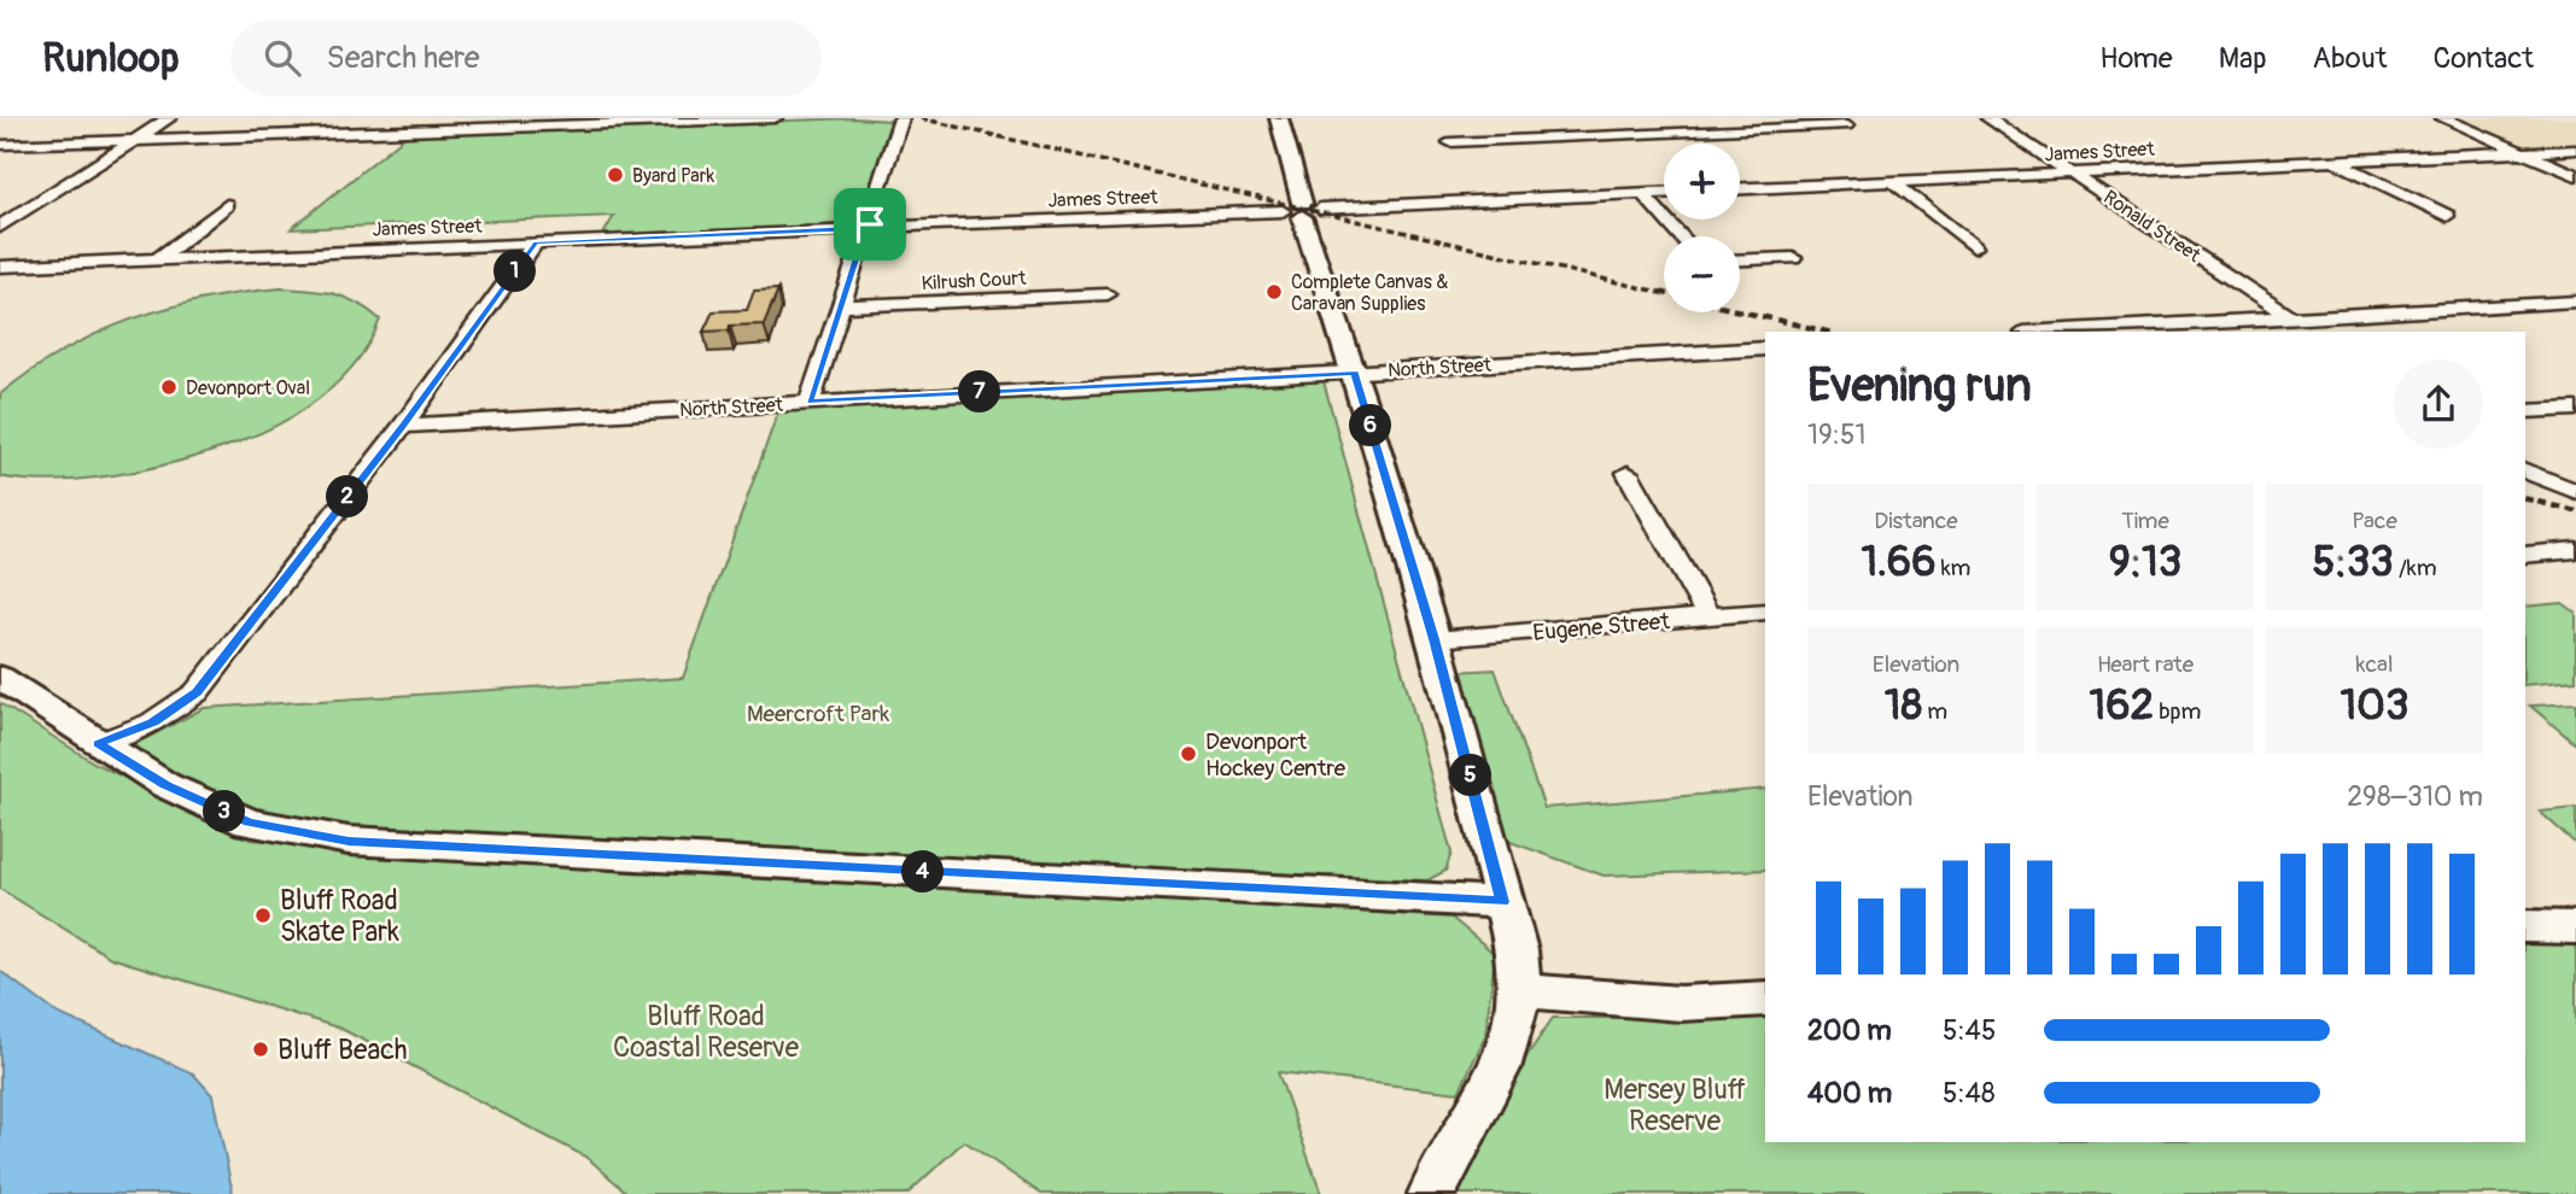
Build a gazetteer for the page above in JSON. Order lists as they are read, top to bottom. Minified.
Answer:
{"streets":{"street":["James Street","Ronald Street","Kilrush Court","North Street","Eugene Street"]},"crossings":[["James Street","Ronald Street"]],"parks":["Meercroft Park","Bluff Road Coastal Reserve","Mersey Bluff Reserve"],"places":["Byard Park","Complete Canvas & Caravan Supplies","Devonport Oval","Devonport Hockey Centre","Bluff Road Skate Park","Bluff Beach"],"page":{"header":"Runloop","search":"Search here","nav":["Home","Map","About","Contact"],"map_buttons":["+","−"],"pins":["1","7","6","2","5","3","4"],"heading":["Evening run","19:51"],"stats":[["Distance","1.66 km"],["Time","9:13"],["Pace","5:33 /km"],["Elevation","18 m"],["Heart rate","162 bpm"],["kcal","103"]],"chart":["Elevation","298–310 m"],"list":[{"name":"200 m","note":"5:45"},{"name":"400 m","note":"5:48"}]}}
